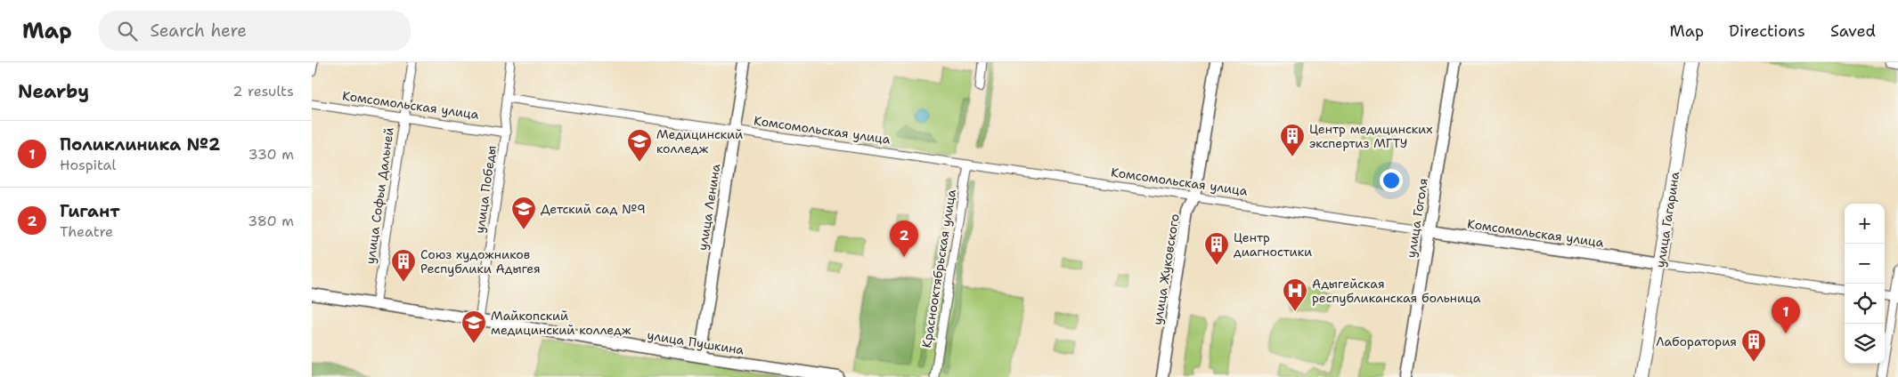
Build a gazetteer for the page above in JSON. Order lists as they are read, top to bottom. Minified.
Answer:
{"streets":{"main road":["Комсомольская улица","улица Ленина","улица Гоголя","улица Гагарина","улица Жуковского","улица Пушкина"],"street":["улица Победы","улица Софьи Дальней","Краснооктябрьская улица"]},"crossings":[["Комсомольская улица","улица Победы"],["Комсомольская улица","улица Софьи Дальней"],["Комсомольская улица","улица Ленина"],["Комсомольская улица","улица Гоголя"],["Комсомольская улица","улица Гагарина"],["Комсомольская улица","Краснооктябрьская улица"],["Комсомольская улица","улица Жуковского"],["улица Победы","улица Пушкина"],["улица Софьи Дальней","улица Пушкина"],["улица Ленина","улица Пушкина"]],"places":{"building":["Центр медицинских экспертиз МГТУ","Центр диагностики","Союз художников Республики Адыгея","Лаборатория"],"school or university":["Медицинский колледж","Детский сад №9","Майкопский медицинский колледж"],"hospital":["Адыгейская республиканская больница"]},"page":{"header":"Map","search":"Search here","nav":["Map","Directions","Saved"],"heading":["Nearby","2 results"],"list":[{"mark":"1","name":"Поликлиника №2","note":"Hospital","value":"330 m"},{"mark":"2","name":"Гигант","note":"Theatre","value":"380 m"}],"map_buttons":["+","−"],"pins":["2","1"]}}
